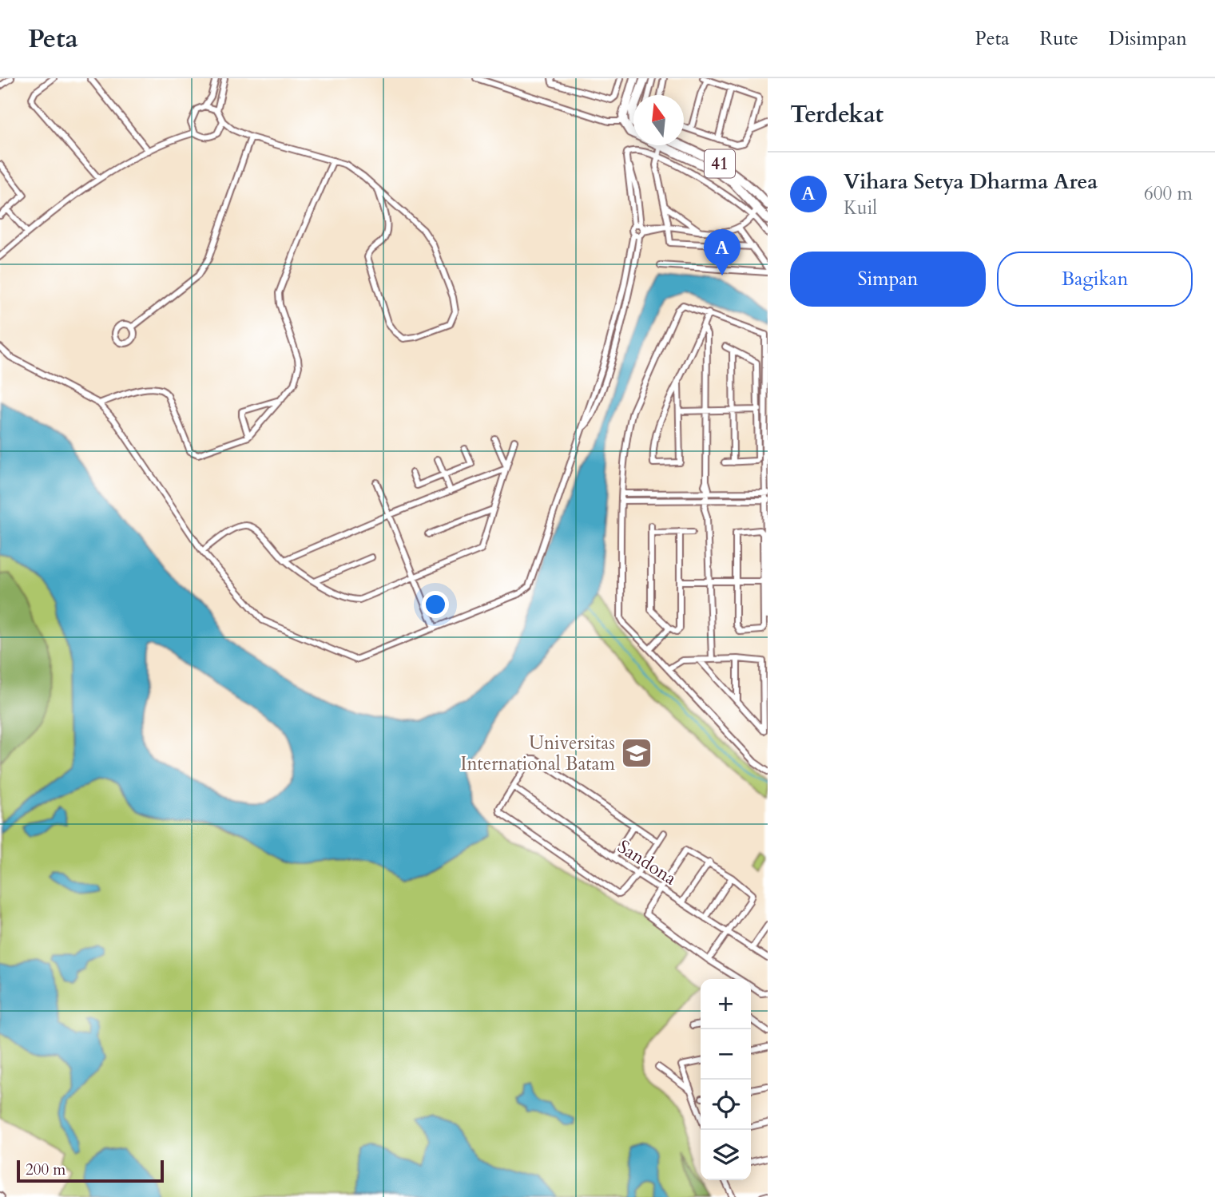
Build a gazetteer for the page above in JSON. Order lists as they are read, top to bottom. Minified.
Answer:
{"streets":{"highway":["41"],"street":["Sandona"]},"places":{"school or university":["Universitas International Batam"]},"scale_bar":"200 m","north":"top","page":{"header":"Peta","nav":["Peta","Rute","Disimpan"],"heading":"Terdekat","list":[{"mark":"A","name":"Vihara Setya Dharma Area","note":"Kuil","value":"600 m"}],"pins":"A","buttons":["Simpan","Bagikan"],"map_buttons":["+","−"],"scale":"200 m"}}
